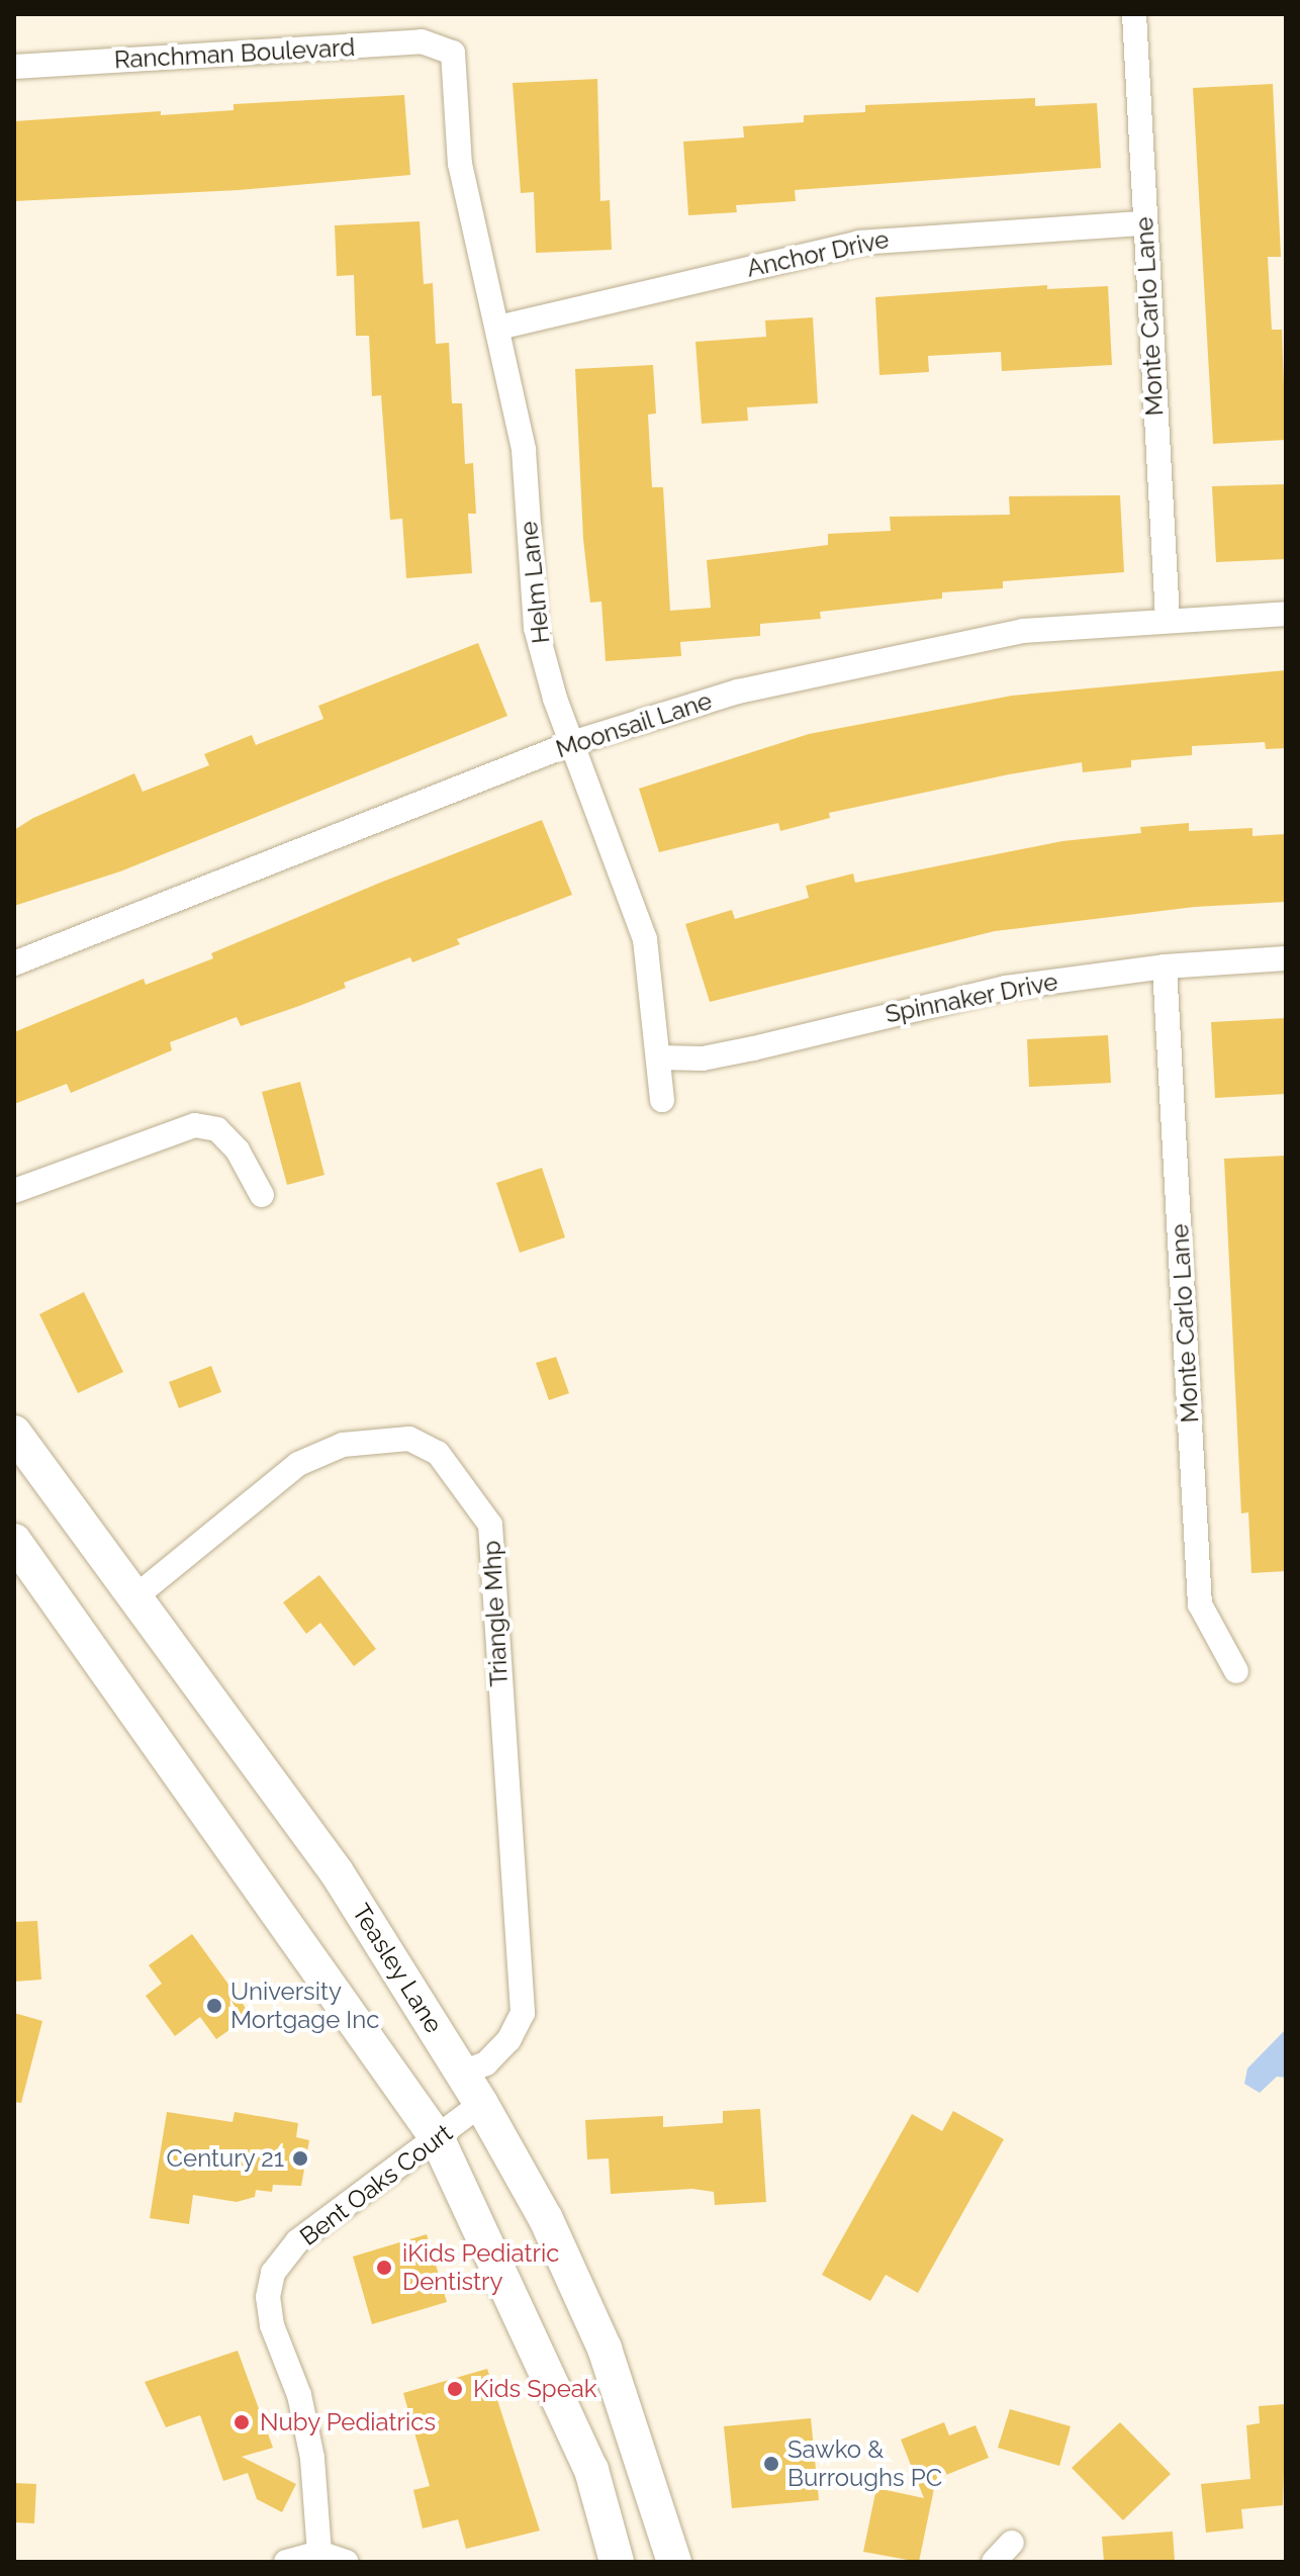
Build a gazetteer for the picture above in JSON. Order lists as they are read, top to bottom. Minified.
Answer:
{"streets":{"main road":["Teasley Lane"],"street":["Ranchman Boulevard","Anchor Drive","Monte Carlo Lane","Helm Lane","Moonsail Lane","Spinnaker Drive","Triangle Mhp","Bent Oaks Court"]},"crossings":[["Ranchman Boulevard","Helm Lane"],["Anchor Drive","Monte Carlo Lane"],["Anchor Drive","Helm Lane"],["Monte Carlo Lane","Moonsail Lane"],["Monte Carlo Lane","Spinnaker Drive"],["Helm Lane","Moonsail Lane"],["Helm Lane","Spinnaker Drive"],["Triangle Mhp","Teasley Lane"],["Teasley Lane","Bent Oaks Court"]],"places":["University Mortgage Inc","Century 21","iKids Pediatric Dentistry","Kids Speak","Nuby Pediatrics","Sawko & Burroughs PC"]}
